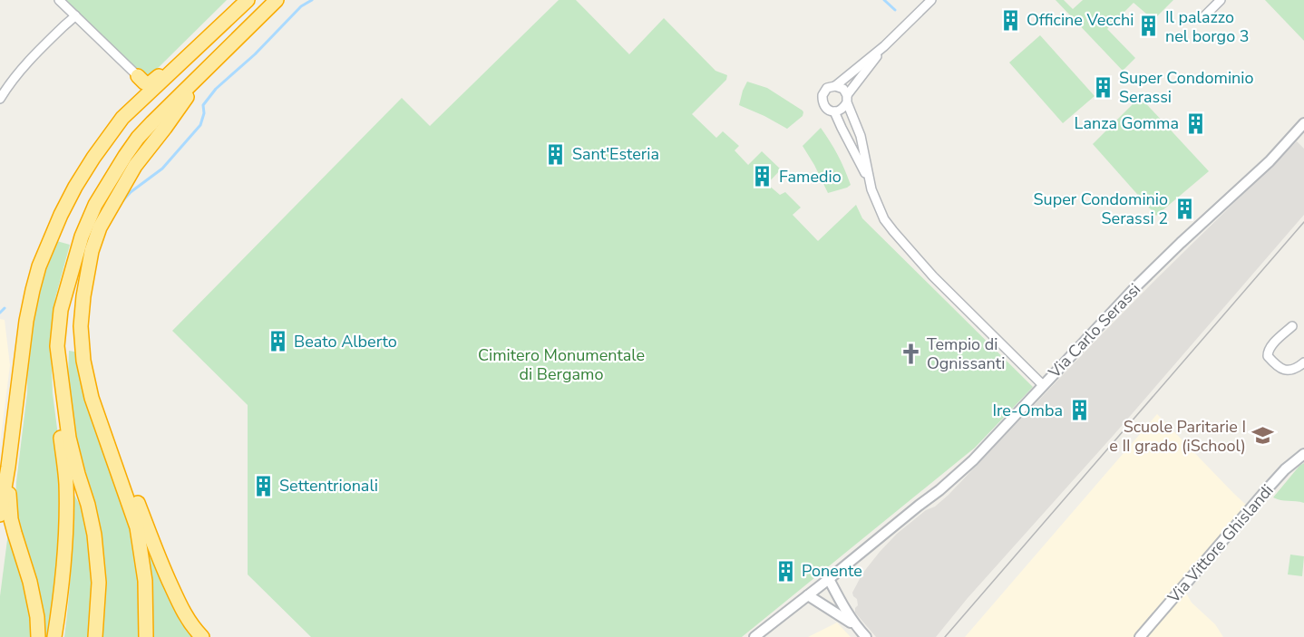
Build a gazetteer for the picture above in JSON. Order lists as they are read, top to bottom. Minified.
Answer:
{"streets":{"street":["Via Carlo Serassi","Via Vittore Ghislandi"]},"parks":["Cimitero Monumentale di Bergamo"],"places":{"building":["Officine Vecchi","Il palazzo nel borgo 3","Super Condominio Serassi","Lanza Gomma","Sant'Esteria","Famedio","Super Condominio Serassi 2","Beato Alberto","Ire-Omba","Settentrionali","Ponente"],"church":["Tempio di Ognissanti"],"school or university":["Scuole Paritarie I e II grado (iSchool)"]}}
